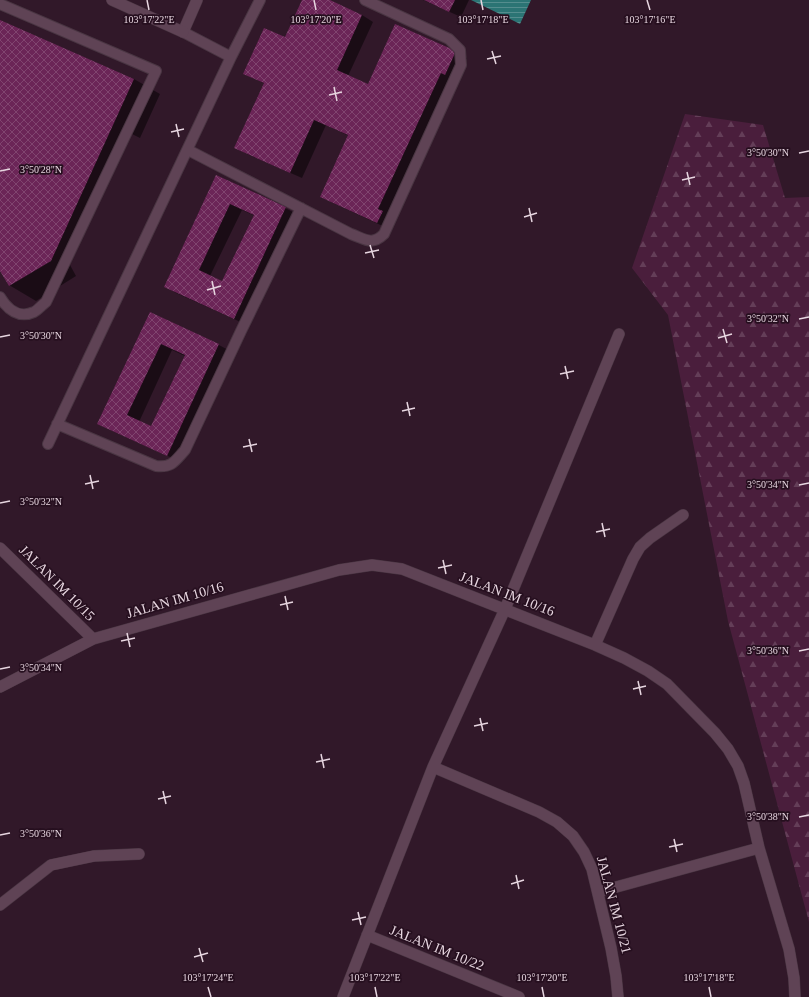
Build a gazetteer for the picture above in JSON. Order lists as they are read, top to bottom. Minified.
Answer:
{"streets":{"street":["JALAN IM 10/15","JALAN IM 10/16","JALAN IM 10/21","JALAN IM 10/22"]},"crossings":[["JALAN IM 10/15","JALAN IM 10/16"]],"coordinates":["103°17'22\"E","103°17'20\"E","103°17'18\"E","103°17'16\"E","3°50'30\"N","3°50'28\"N","3°50'32\"N","3°50'34\"N","3°50'36\"N","3°50'38\"N","103°17'24\"E"]}
